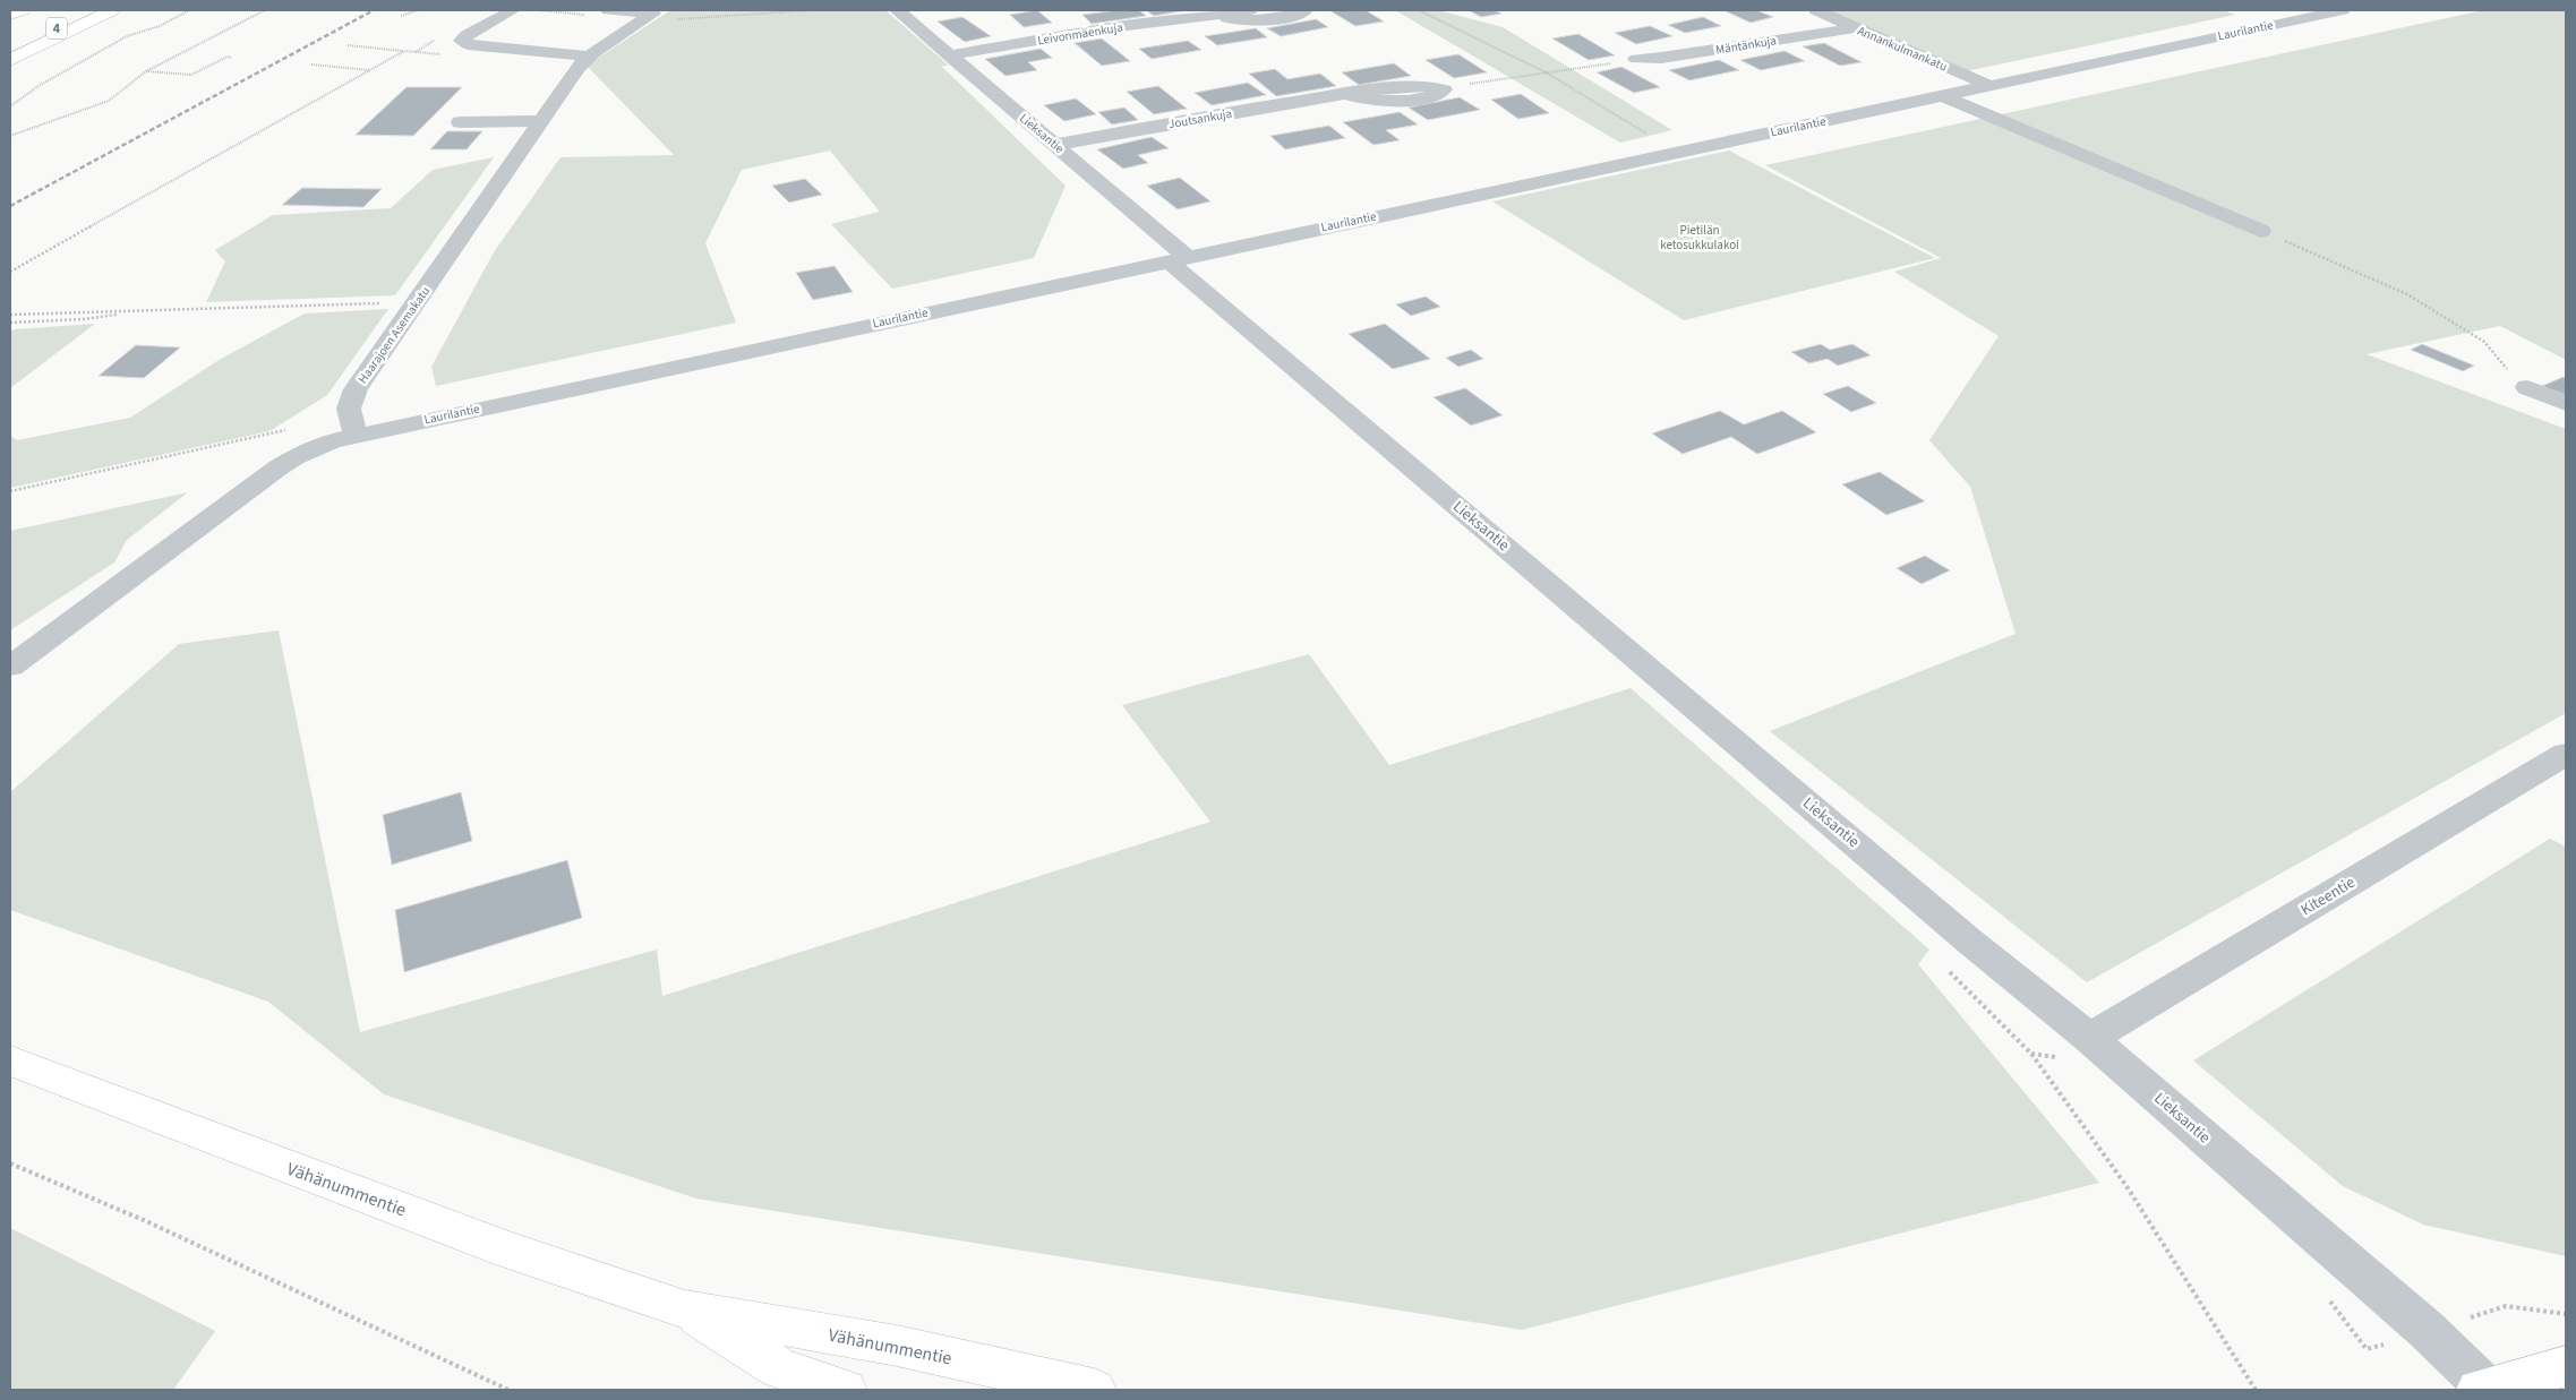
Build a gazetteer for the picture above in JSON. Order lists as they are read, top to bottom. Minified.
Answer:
{"streets":{"main road":["4","Vähänummentie"],"street":["Laurilantie","Leivonmäenkuja","Mäntänkuja","Annankulmankatu","Joutsankuja","Lieksantie","Haarajoen Asemakatu","Kiteentie"]},"crossings":[["Laurilantie","Annankulmankatu"],["Laurilantie","Lieksantie"],["Laurilantie","Haarajoen Asemakatu"],["Leivonmäenkuja","Lieksantie"],["Mäntänkuja","Annankulmankatu"],["Joutsankuja","Lieksantie"],["Lieksantie","Kiteentie"]],"parks":["Pietilän ketosukkulakoi"]}
